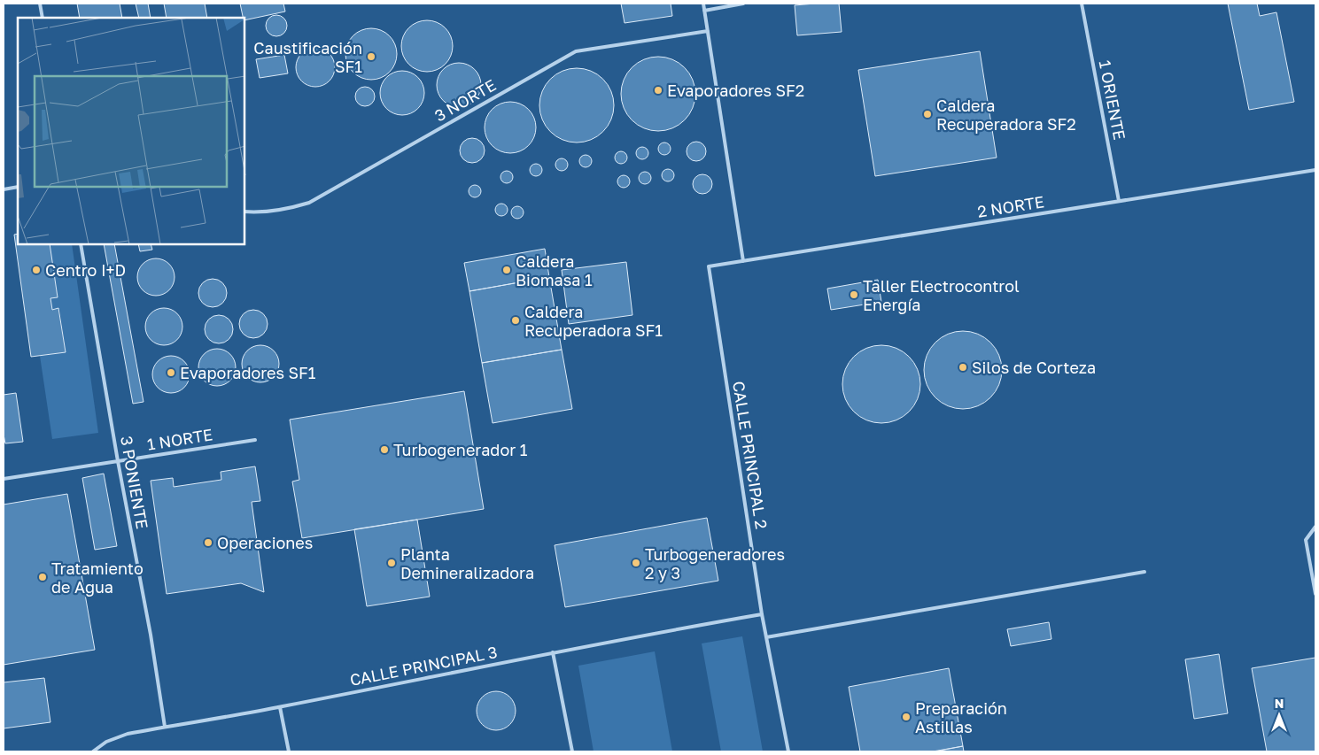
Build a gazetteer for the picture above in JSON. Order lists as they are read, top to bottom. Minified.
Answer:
{"streets":{"lane":["3 NORTE","1 ORIENTE","2 NORTE","1 NORTE","CALLE PRINCIPAL 2","3 PONIENTE","CALLE PRINCIPAL 3"]},"crossings":[["1 ORIENTE","2 NORTE"],["2 NORTE","CALLE PRINCIPAL 2"],["1 NORTE","3 PONIENTE"],["CALLE PRINCIPAL 2","CALLE PRINCIPAL 3"],["3 PONIENTE","CALLE PRINCIPAL 3"]],"places":["Caustificación SF1","Evaporadores SF2","Caldera Recuperadora SF2","Centro I+D","Caldera Biomasa 1","Taller Electrocontrol Energía","Caldera Recuperadora SF1","Silos de Corteza","Evaporadores SF1","Turbogenerador 1","Operaciones","Planta Demineralizadora","Turbogeneradores 2 y 3","Tratamiento de Agua","Preparación Astillas"],"north":"top"}
